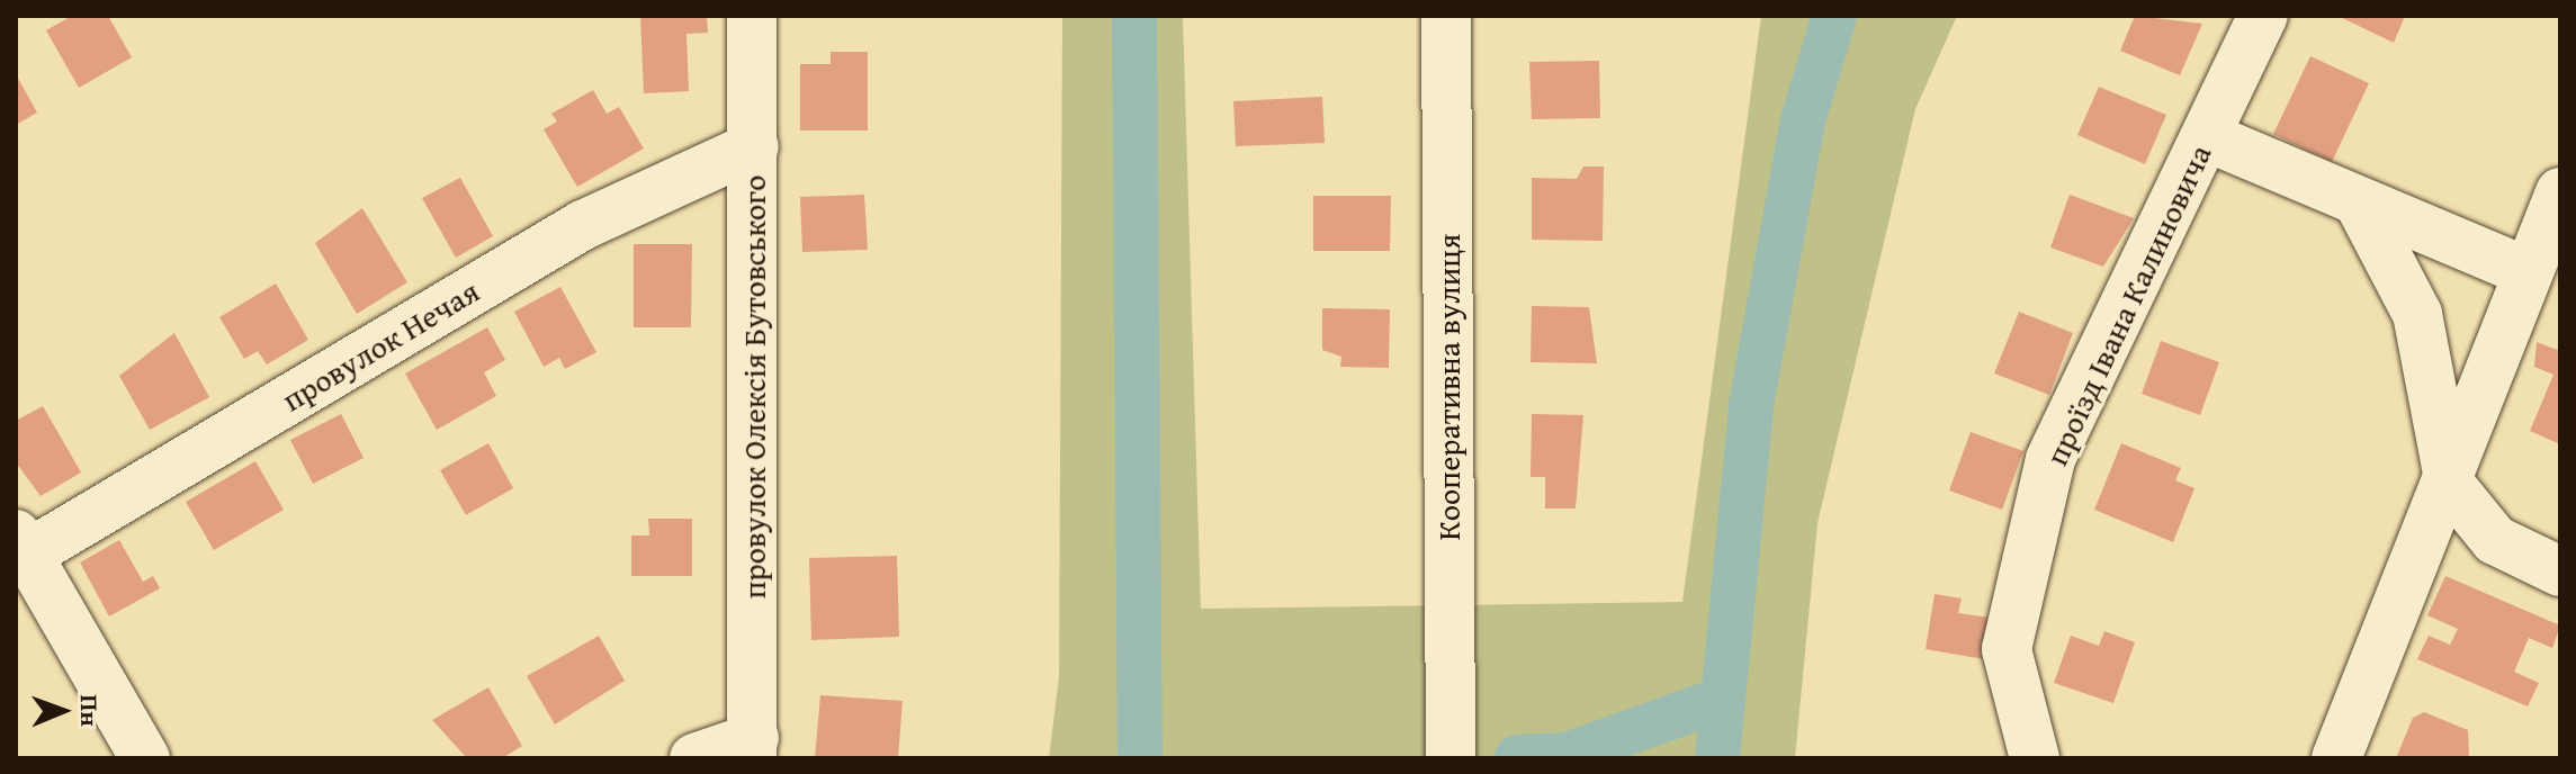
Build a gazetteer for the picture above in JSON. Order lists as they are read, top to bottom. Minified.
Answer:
{"streets":{"street":["проїзд Івана Калиновича","провулок Нечая","провулок Олексія Бутовського","Кооперативна вулиця"]},"crossings":[["провулок Нечая","провулок Олексія Бутовського"]],"north":"right"}
